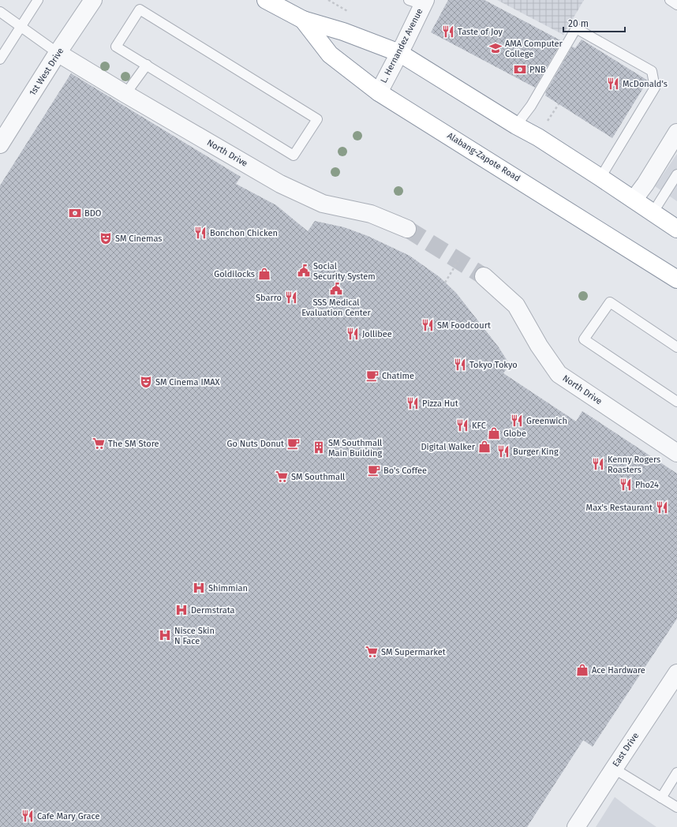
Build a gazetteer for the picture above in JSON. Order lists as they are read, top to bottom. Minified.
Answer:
{"streets":{"highway":["Alabang-Zapote Road"],"street":["L. Hernandez Avenue","1st West Drive","North Drive","East Drive"]},"crossings":[["L. Hernandez Avenue","Alabang-Zapote Road"],["1st West Drive","North Drive"]],"places":{"restaurant":["Taste of Joy","McDonald's","Bonchon Chicken","Sbarro","SM Foodcourt","Jollibee","Tokyo Tokyo","Pizza Hut","Greenwich","KFC","Burger King","Kenny Rogers Roasters","Pho24","Max's Restaurant","Cafe Mary Grace"],"school or university":["AMA Computer College"],"bank":["PNB","BDO"],"theatre":["SM Cinemas","SM Cinema IMAX"],"public building":["Social Security System","SSS Medical Evaluation Center"],"shop":["Goldilocks","Globe","Digital Walker","Ace Hardware"],"cafe":["Chatime","Go Nuts Donut","Bo's Coffee"],"supermarket":["The SM Store","SM Southmall","SM Supermarket"],"building":["SM Southmall Main Building"],"hospital":["Shimmian","Dermstrata","Nisce Skin N Face"]},"scale_bar":"20 m"}
